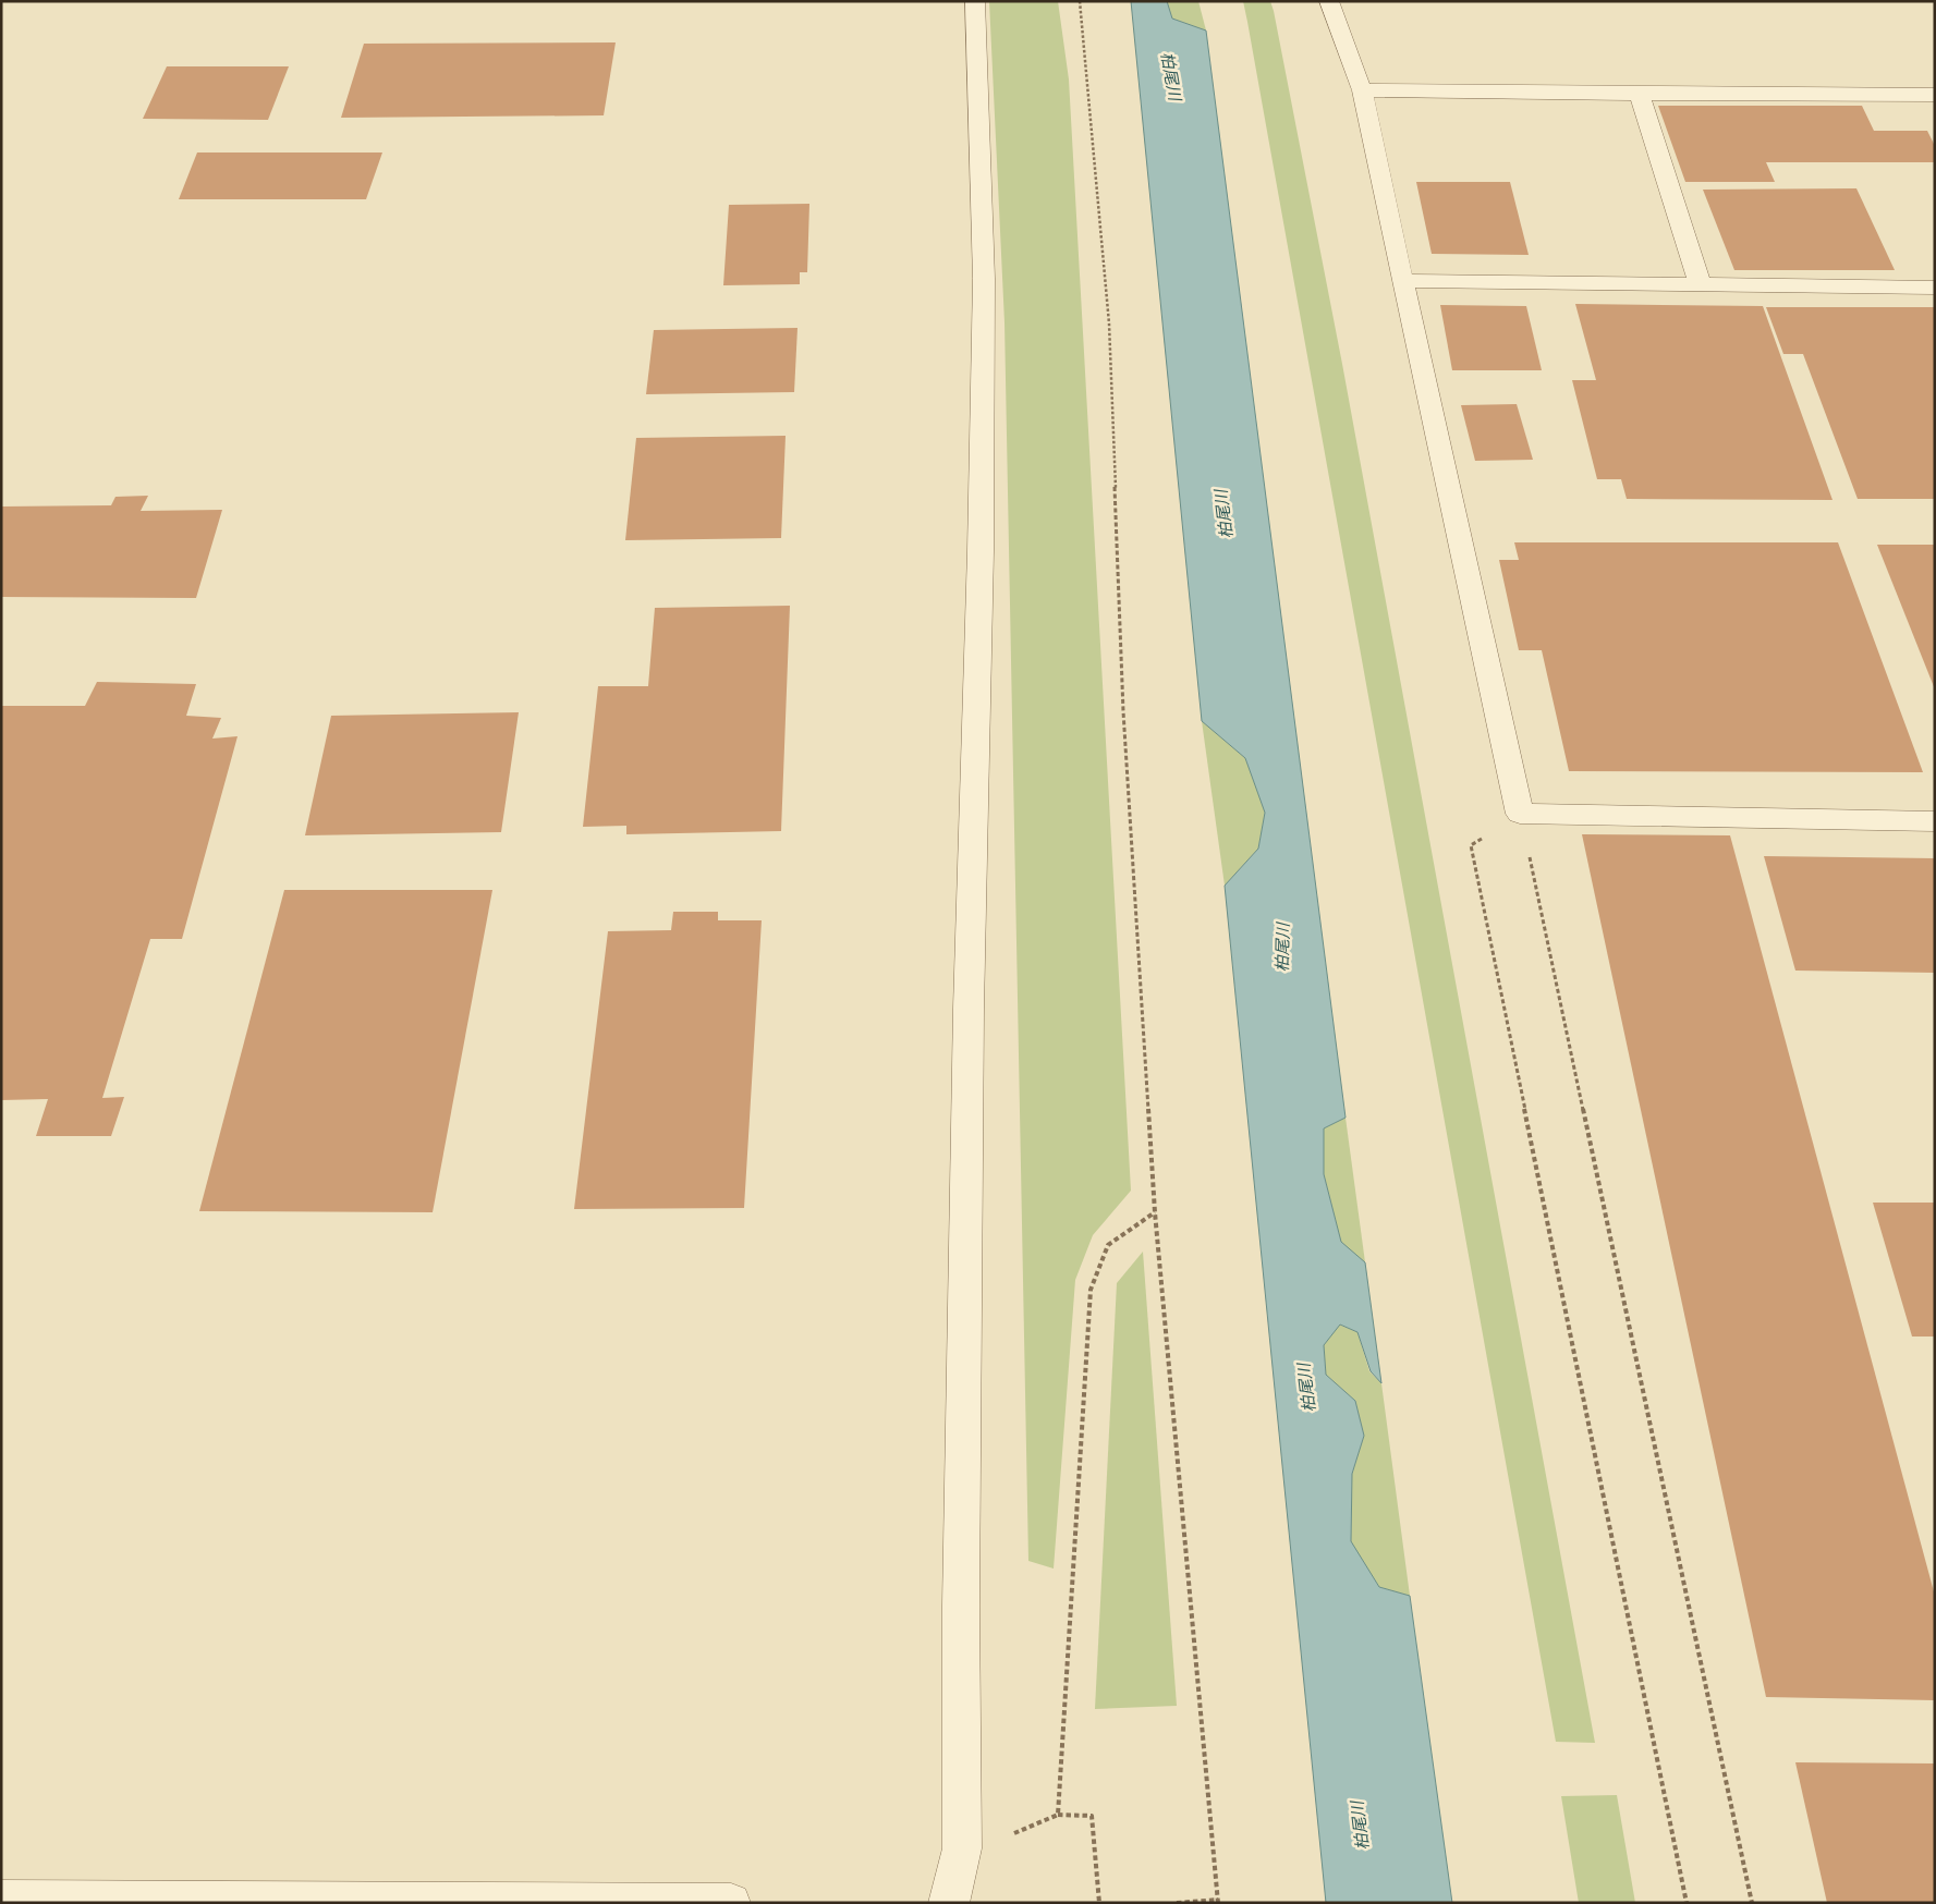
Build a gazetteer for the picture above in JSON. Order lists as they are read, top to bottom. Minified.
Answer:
{"water":["柏尾川"]}
